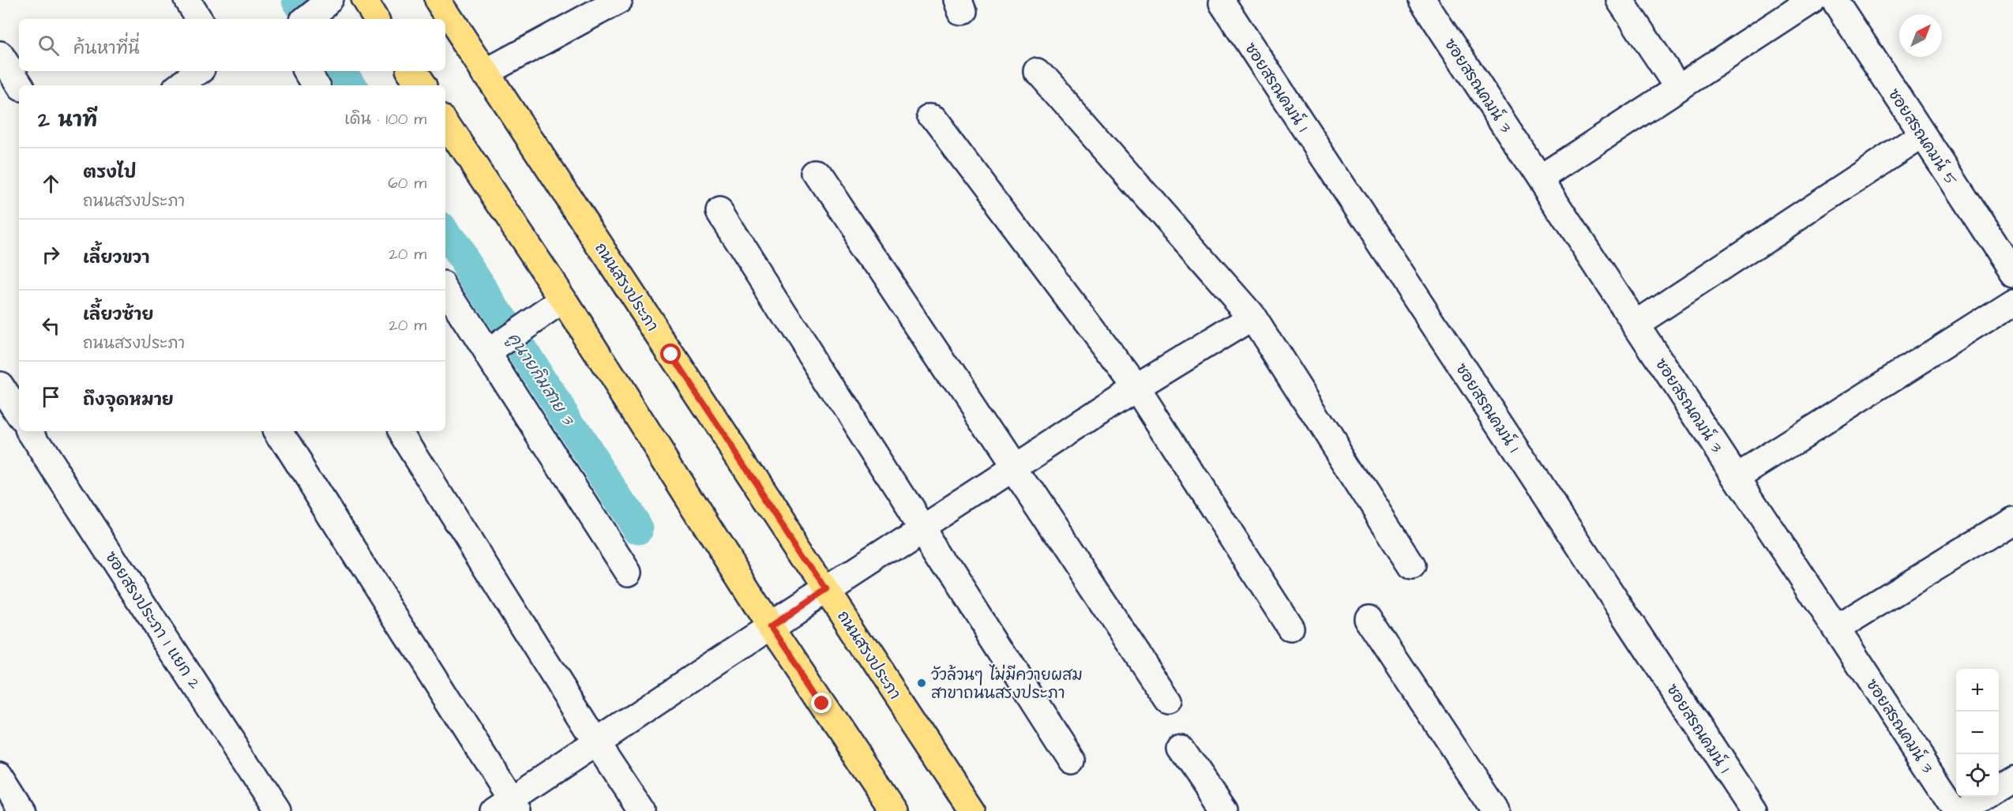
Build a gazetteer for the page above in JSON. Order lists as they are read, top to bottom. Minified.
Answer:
{"streets":{"main road":["ถนนสรงประภา"],"street":["ซอยสรณคมน์ 3","ซอยสรณคมน์ 1","ซอยสรณคมน์ 5","ซอยสรงประภา 1 แยก 2"]},"water":["คูนายกิมสาย 3"],"places":["วัวล้วนๆ ไม่มีควายผสม สาขาถนนสรงประภา"],"north":"top right","page":{"search":"ค้นหาที่นี่","heading":["2 นาที","เดิน · 100 m"],"list":[["ตรงไป","ถนนสรงประภา","60 m"],["เลี้ยวขวา","20 m"],["เลี้ยวซ้าย","ถนนสรงประภา","20 m"],"ถึงจุดหมาย"],"map_buttons":["+","−"]}}
